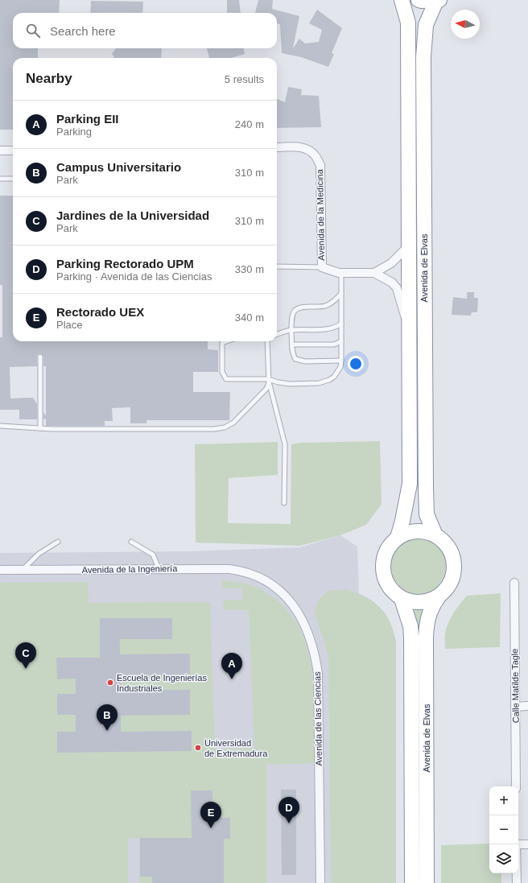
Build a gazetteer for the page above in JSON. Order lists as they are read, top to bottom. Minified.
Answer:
{"streets":{"highway":["Avenida de Elvas"],"street":["Avenida de la Medicina","Avenida de la Ingeniería","Calle Matilde Tagle","Avenida de las Ciencias"]},"crossings":[["Avenida de la Medicina","Avenida de Elvas"],["Avenida de la Ingeniería","Avenida de las Ciencias"]],"places":["Escuela de Ingenierías Industriales","Universidad de Extremadura"],"north":"left","page":{"search":"Search here","heading":["Nearby","5 results"],"list":[{"mark":"A","name":"Parking EII","note":"Parking","value":"240 m"},{"mark":"B","name":"Campus Universitario","note":"Park","value":"310 m"},{"mark":"C","name":"Jardines de la Universidad","note":"Park","value":"310 m"},{"mark":"D","name":"Parking Rectorado UPM","note":"Parking · Avenida de las Ciencias","value":"330 m"},{"mark":"E","name":"Rectorado UEX","note":"Place","value":"340 m"}],"pins":["C","A","B","D","E"],"map_buttons":["+","−"]}}
